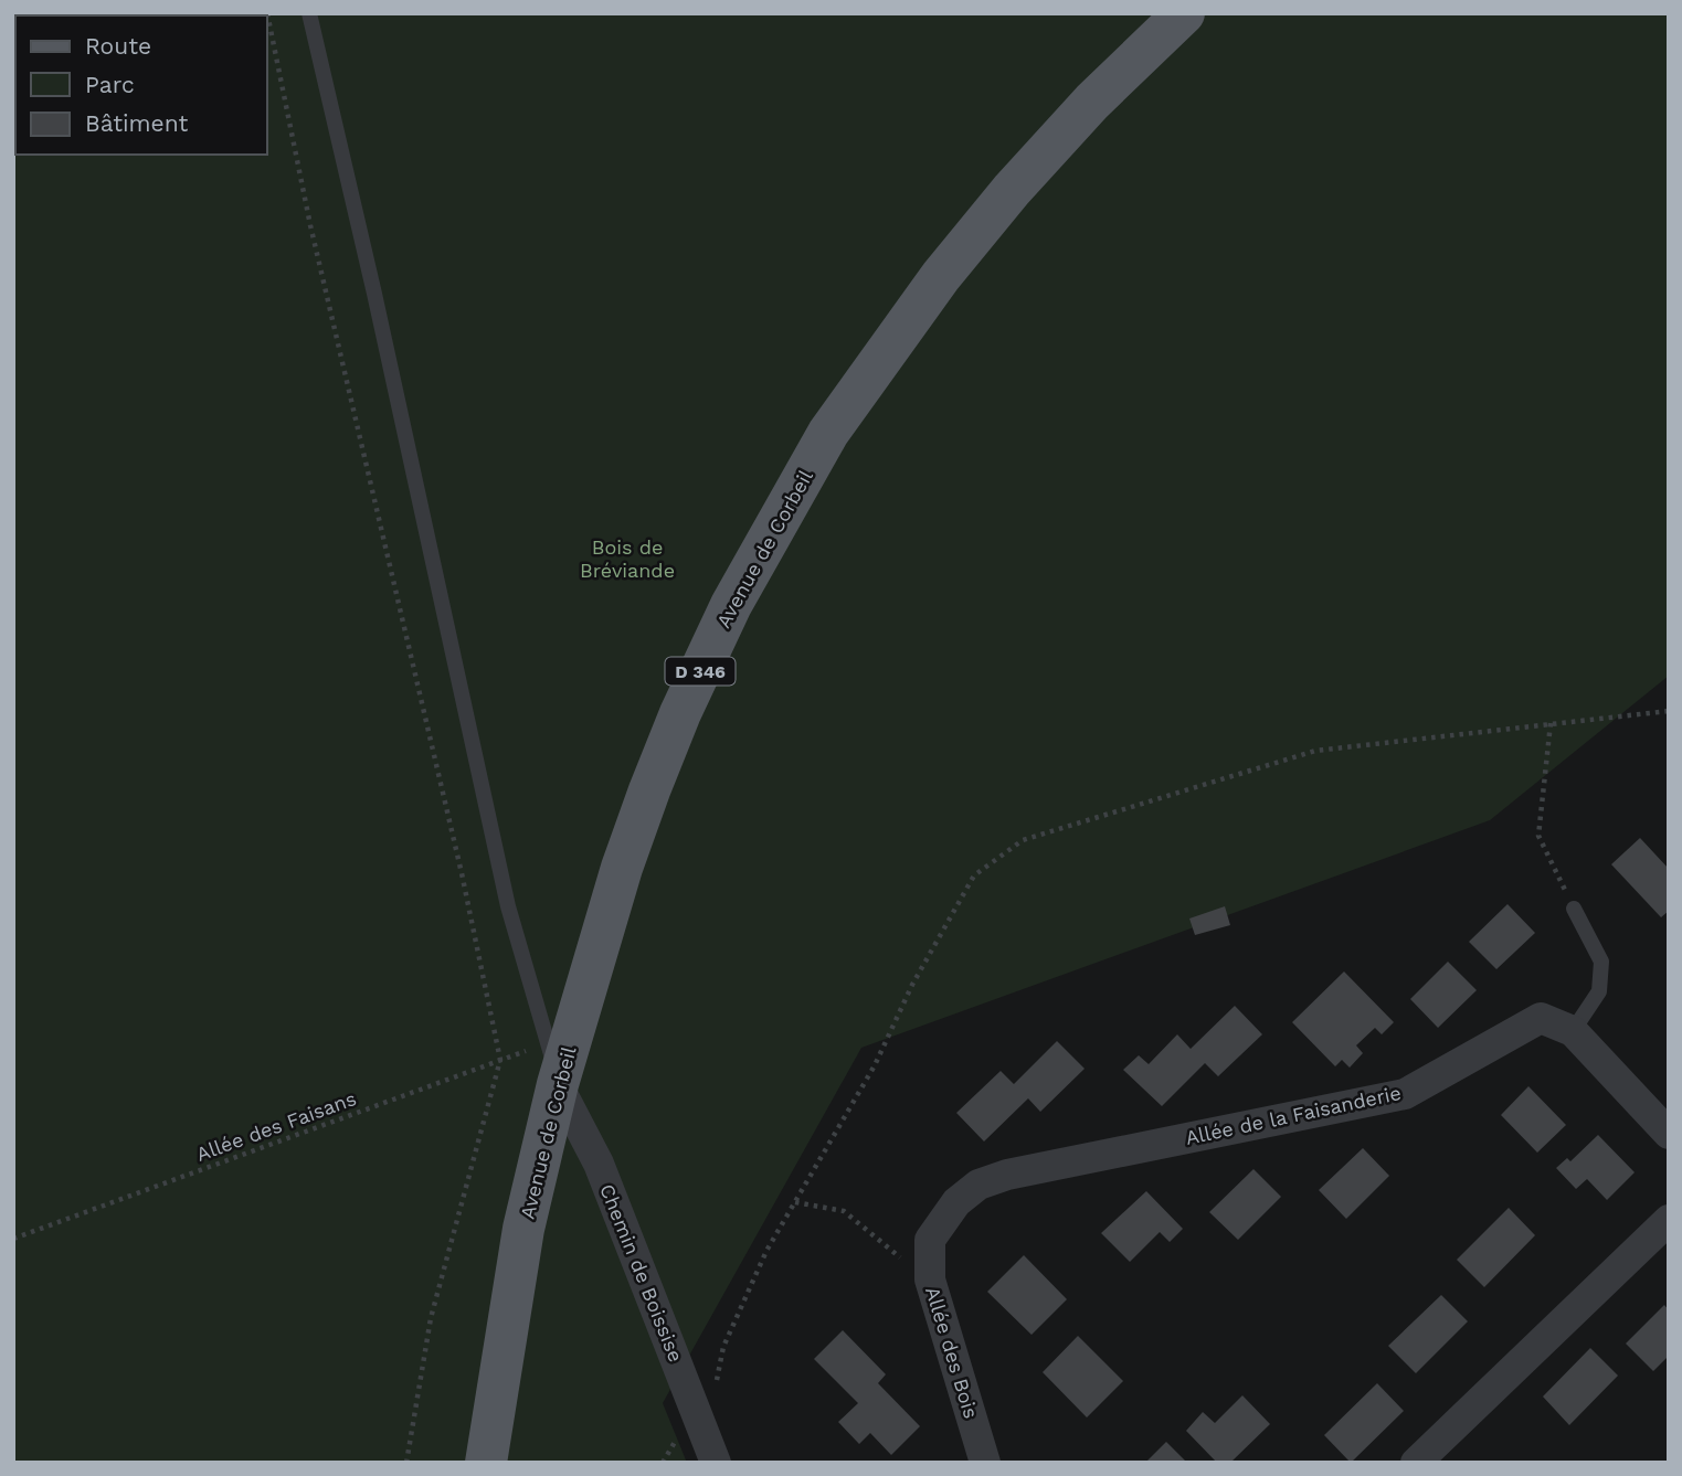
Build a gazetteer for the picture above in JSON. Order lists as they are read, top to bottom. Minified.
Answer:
{"streets":{"main road":["Avenue de Corbeil","D 346"],"street":["Allée de la Faisanderie","Chemin de Boissise","Allée des Bois"],"path":["Allée des Faisans"]},"crossings":[["Avenue de Corbeil","Chemin de Boissise"],["Allée de la Faisanderie","Allée des Bois"]],"parks":["Bois de Bréviande"],"legend":["Route","Parc","Bâtiment"]}
